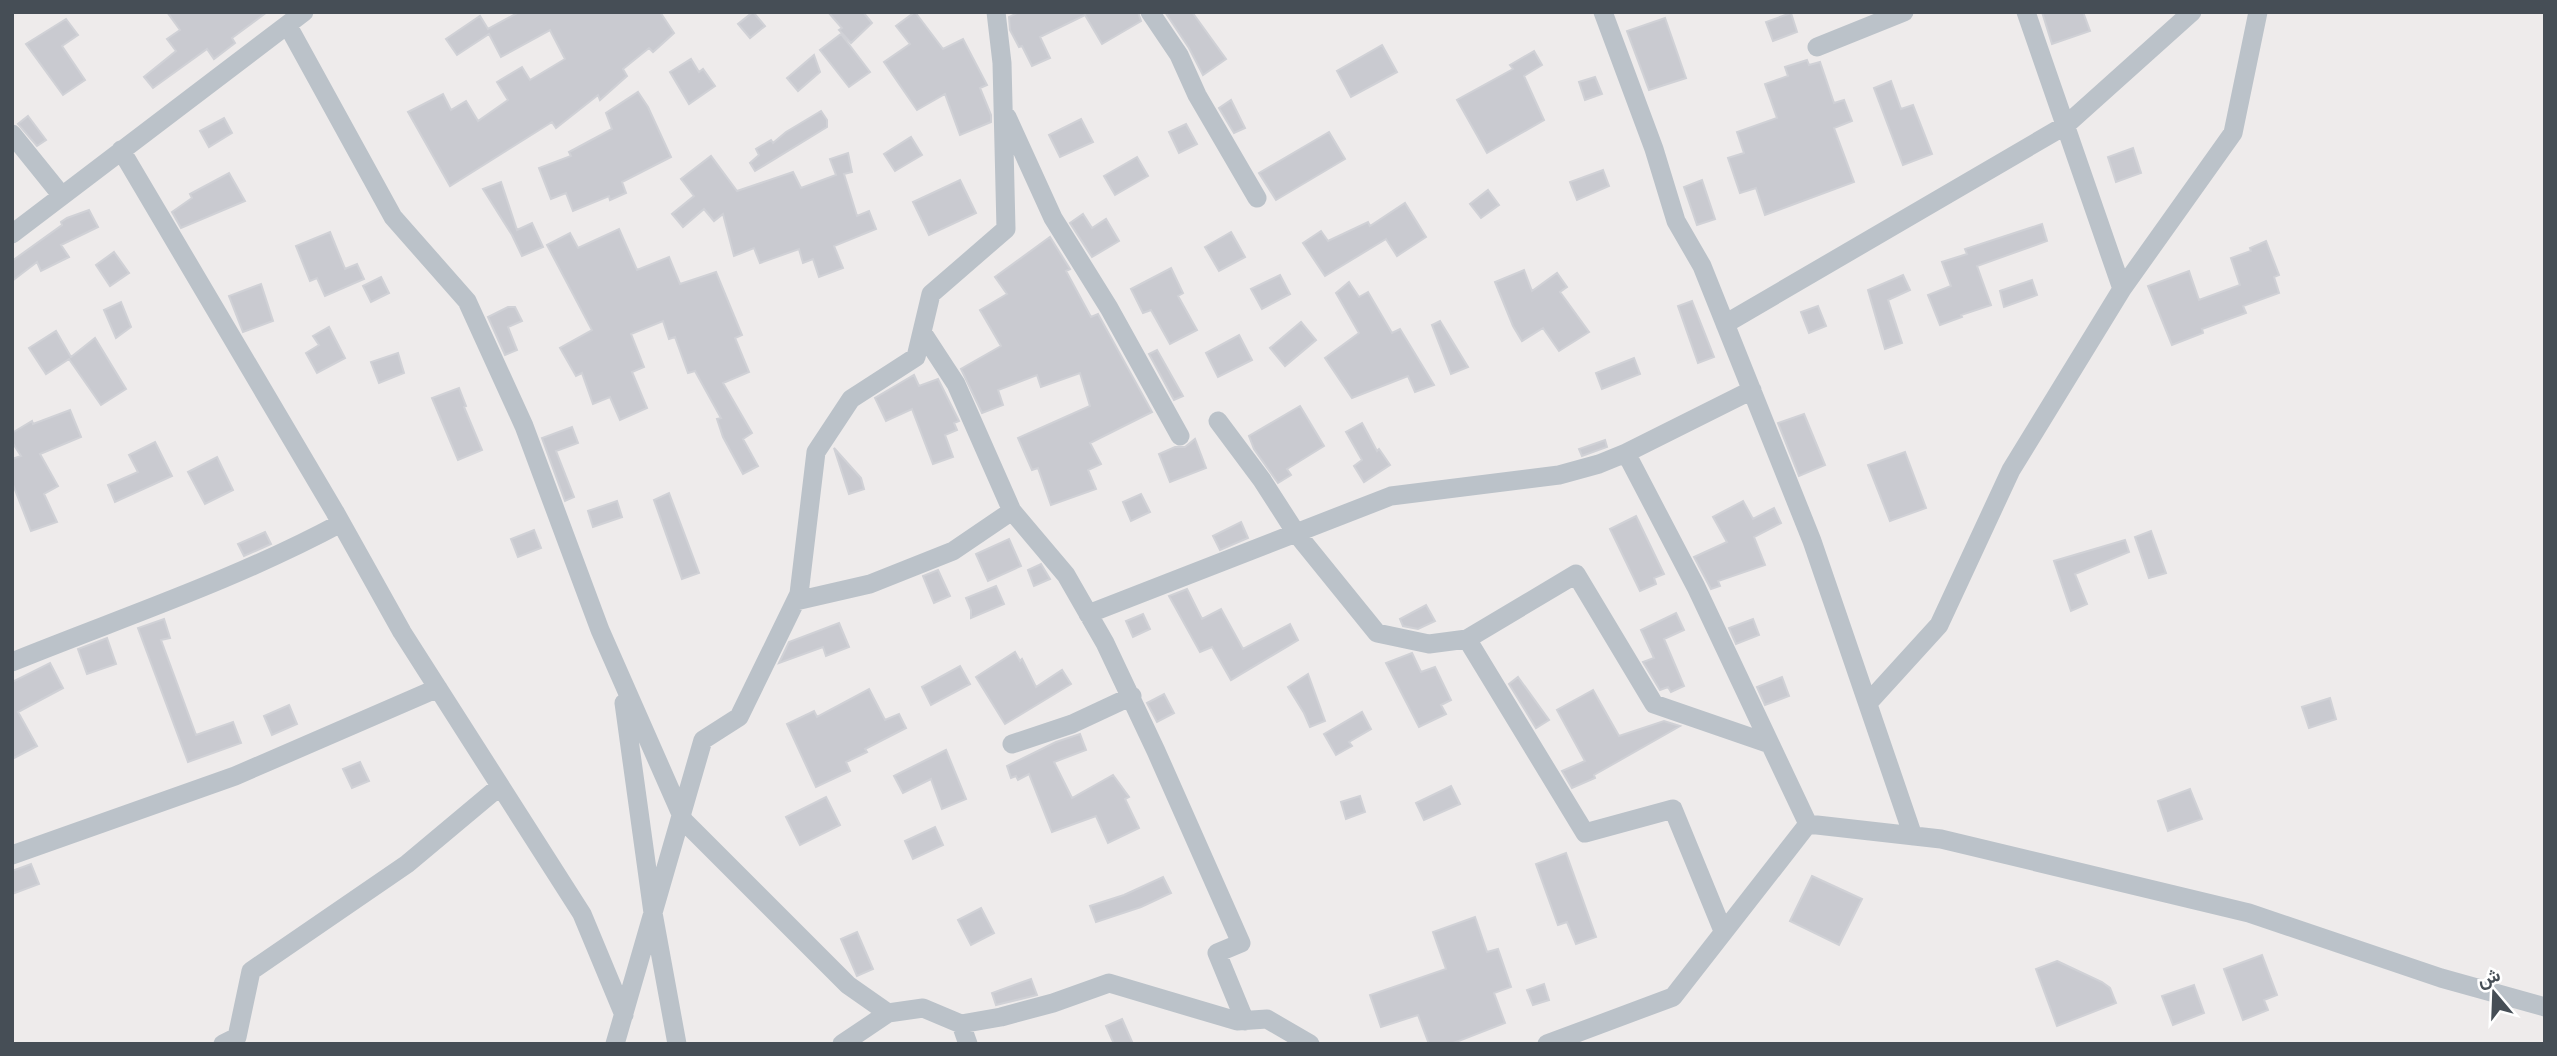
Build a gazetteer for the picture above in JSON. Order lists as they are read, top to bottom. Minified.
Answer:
{"north":"top"}
